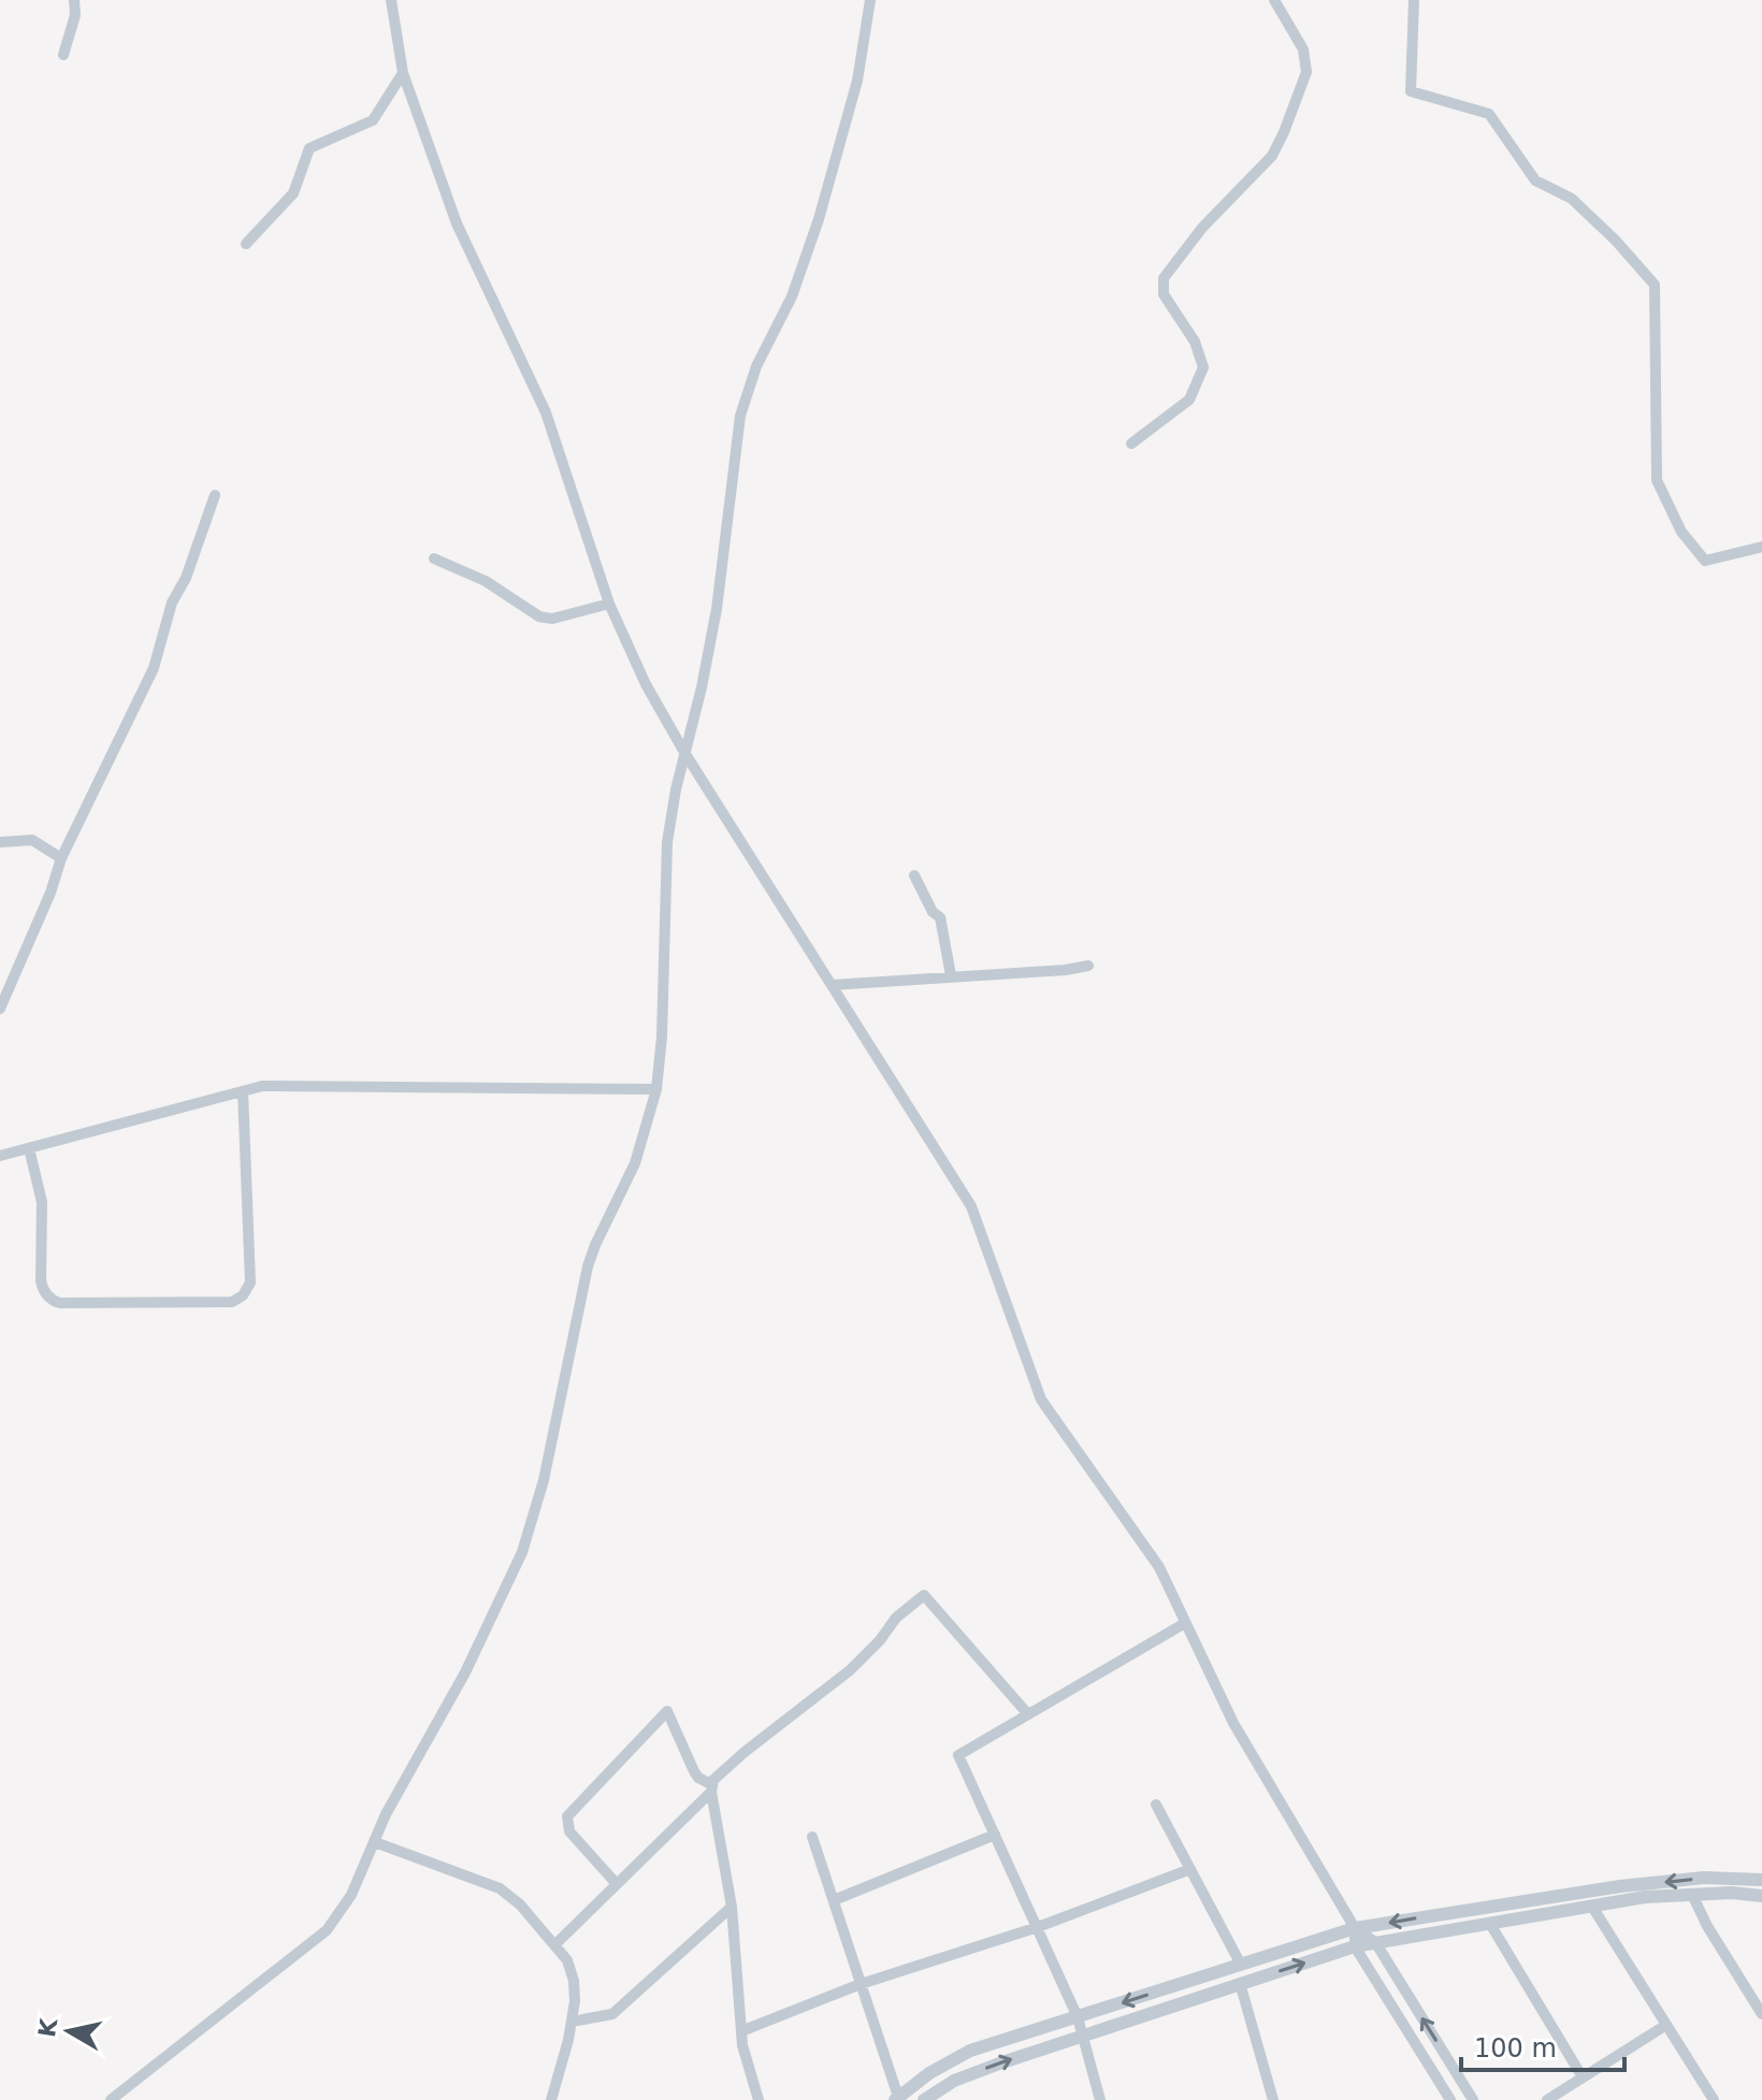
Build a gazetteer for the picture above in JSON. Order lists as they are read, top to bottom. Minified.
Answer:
{"scale_bar":"100 m","north":"left"}
